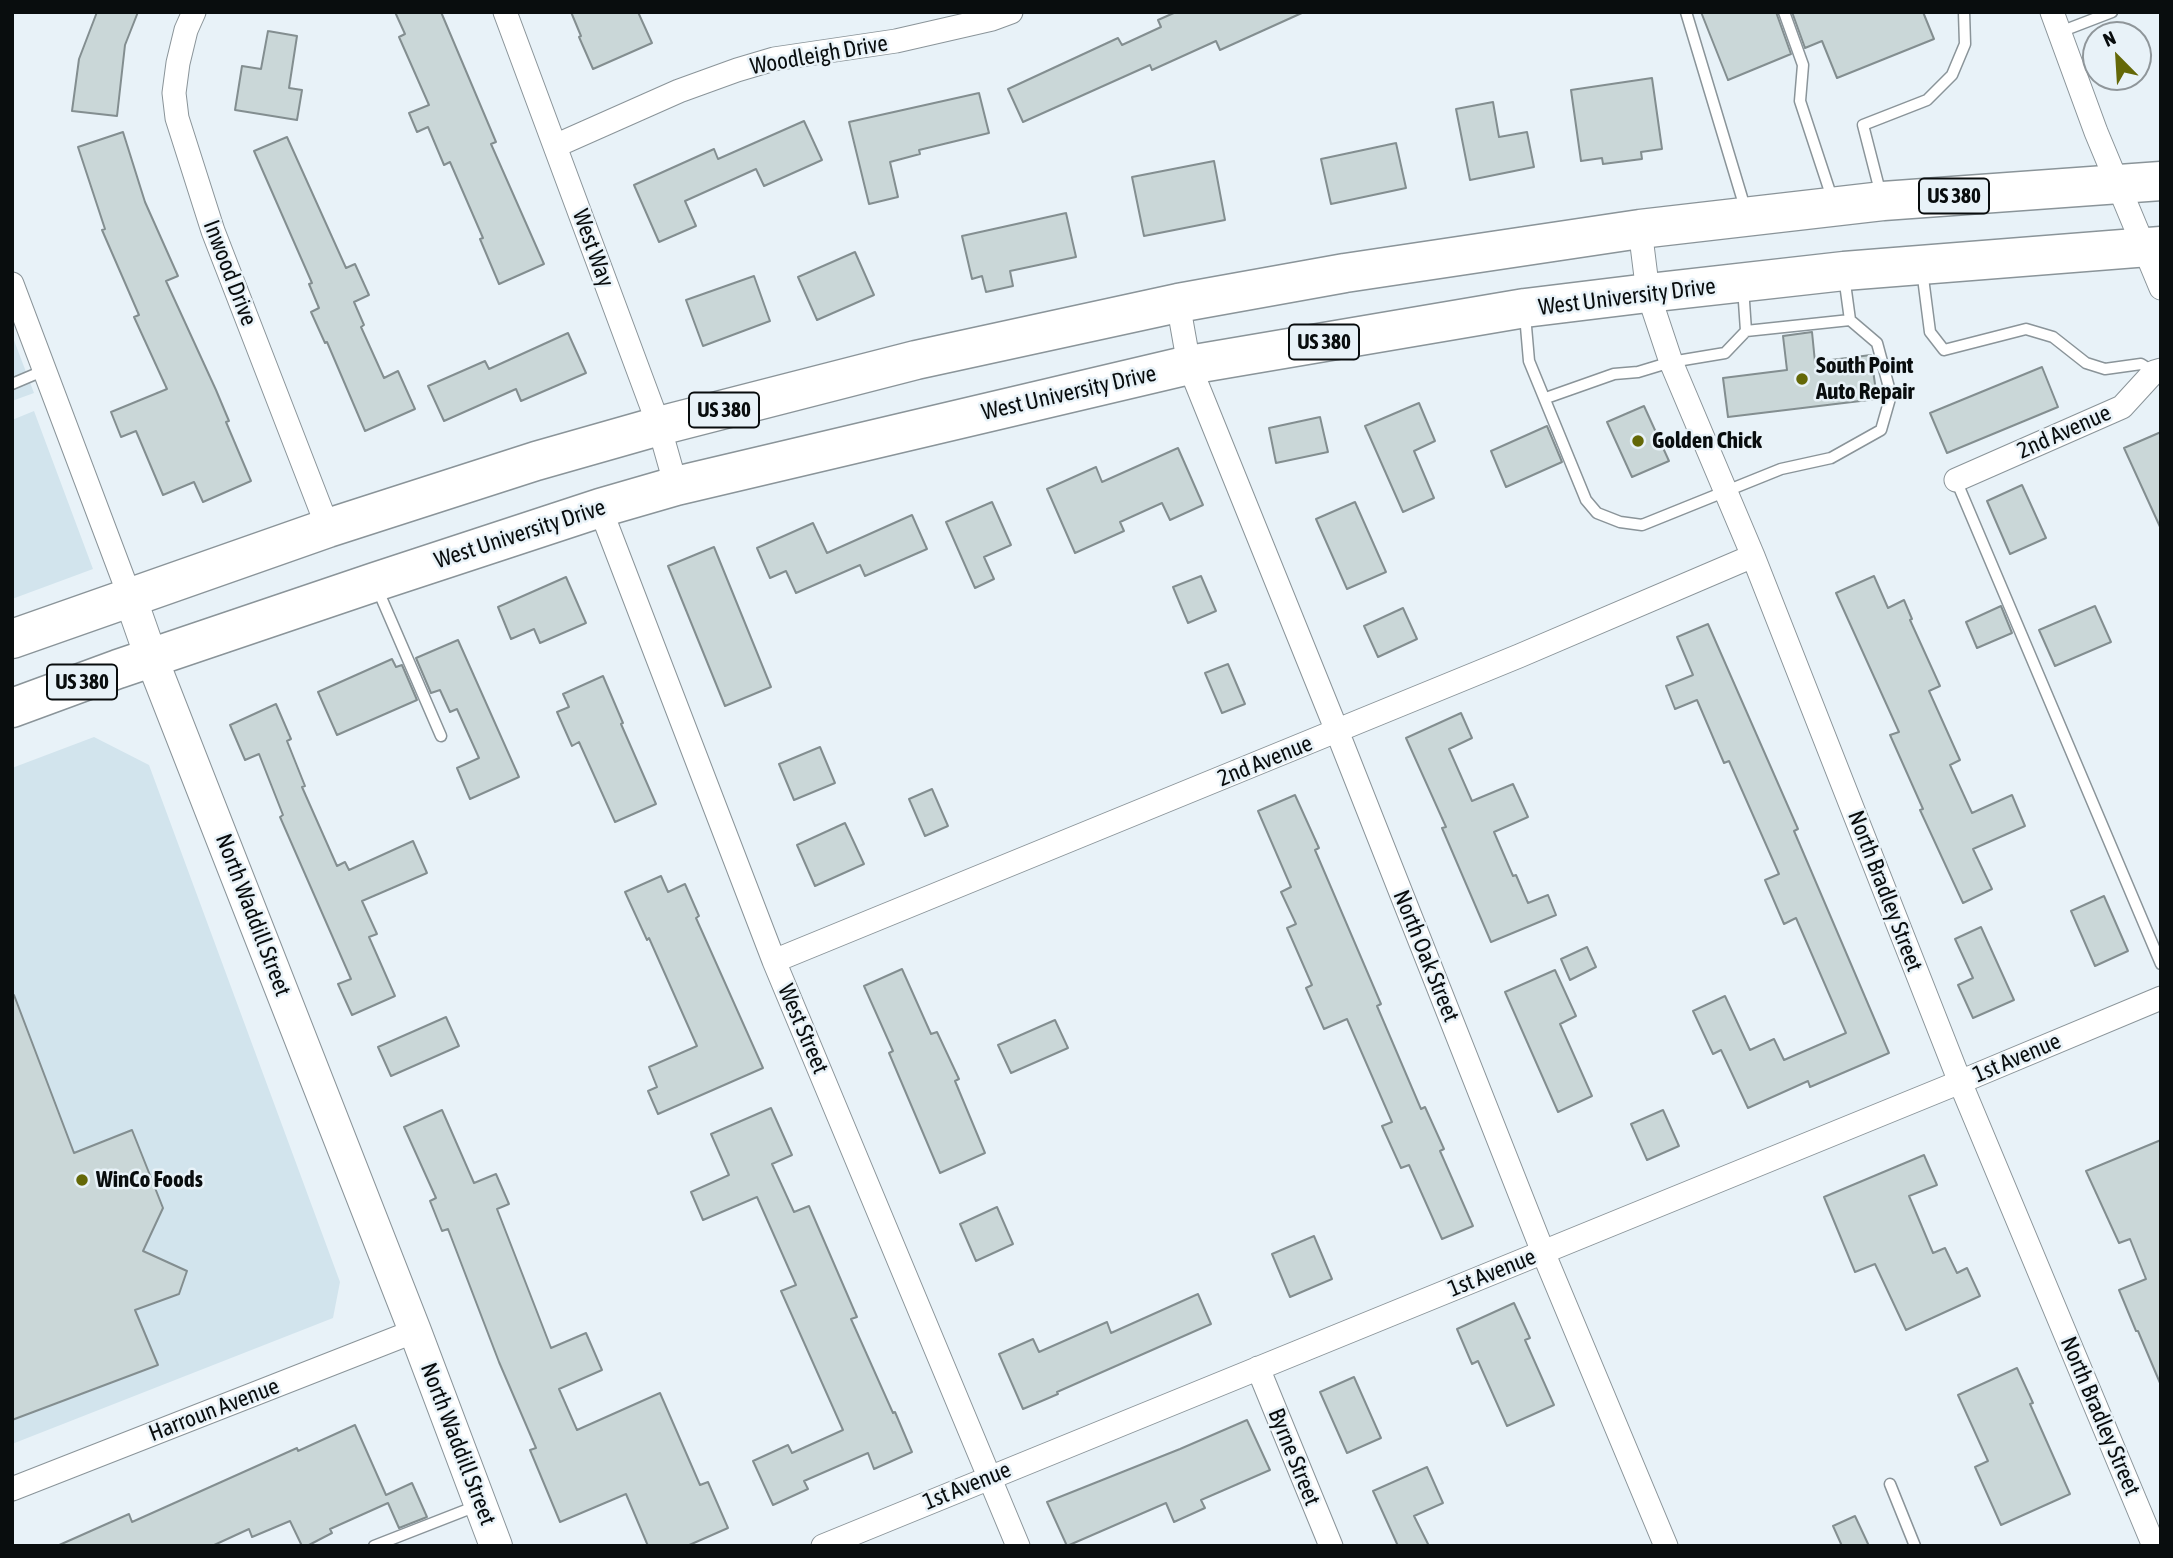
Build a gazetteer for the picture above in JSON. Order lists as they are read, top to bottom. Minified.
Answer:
{"streets":{"highway":["US 380","West University Drive"],"street":["Woodleigh Drive","West Way","Inwood Drive","2nd Avenue","North Bradley Street","North Waddill Street","North Oak Street","West Street","1st Avenue","Harroun Avenue","Byrne Street"]},"crossings":[["Woodleigh Drive","West Way"],["US 380","West Way"],["US 380","Inwood Drive"],["US 380","North Bradley Street"],["US 380","North Waddill Street"],["US 380","North Oak Street"],["West Way","West University Drive"],["West University Drive","North Bradley Street"],["West University Drive","North Waddill Street"],["West University Drive","North Oak Street"],["West University Drive","West Street"],["2nd Avenue","North Bradley Street"],["2nd Avenue","North Oak Street"],["2nd Avenue","West Street"],["North Bradley Street","1st Avenue"],["North Waddill Street","Harroun Avenue"],["North Oak Street","1st Avenue"],["West Street","1st Avenue"],["1st Avenue","Byrne Street"]],"places":["South Point Auto Repair","Golden Chick","WinCo Foods"],"north":"top left"}
